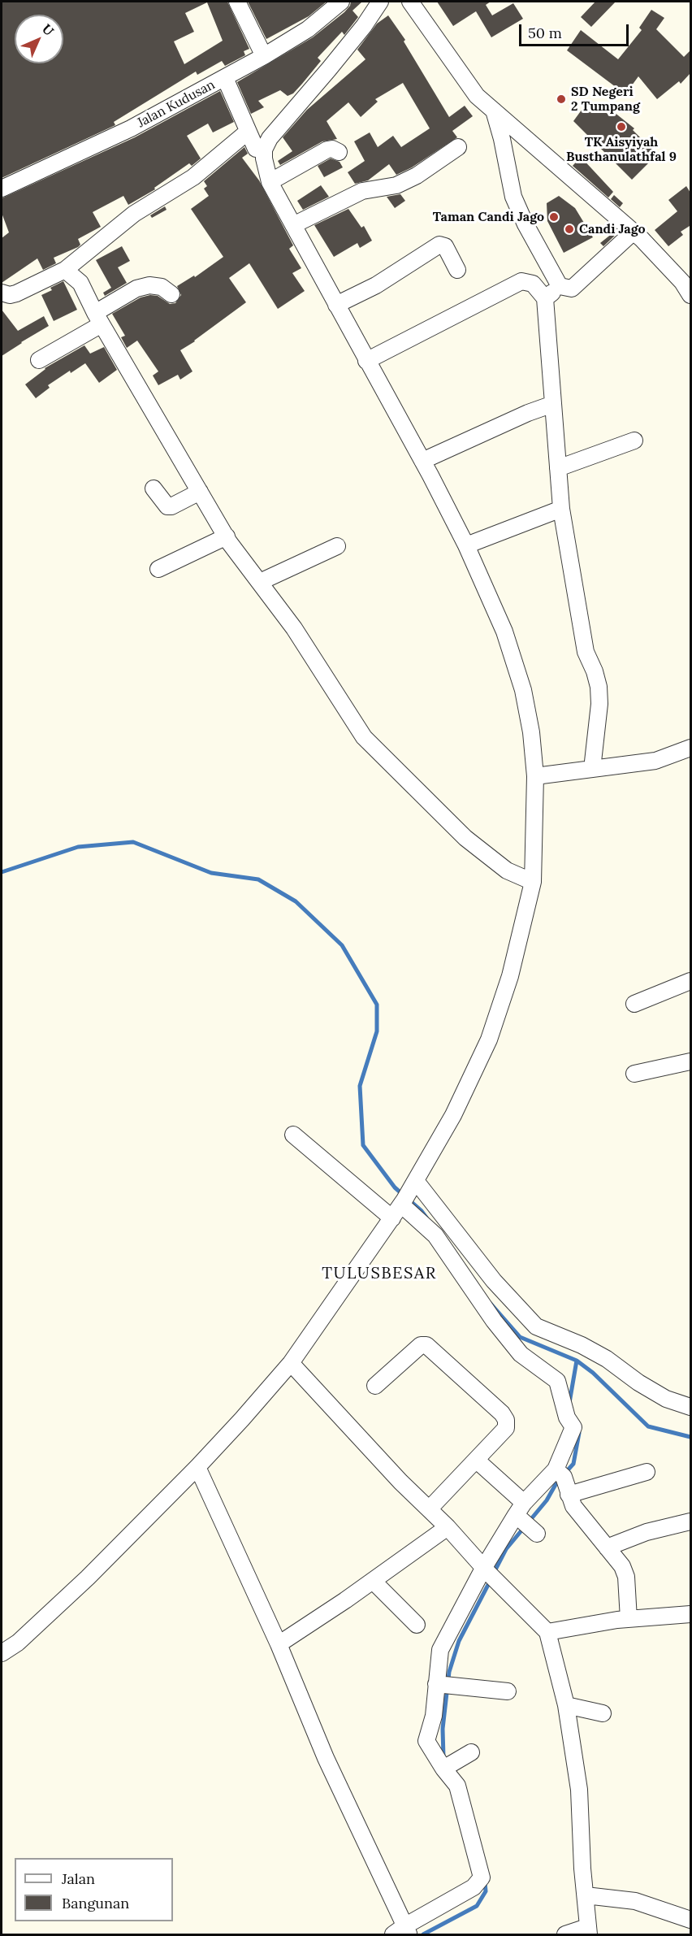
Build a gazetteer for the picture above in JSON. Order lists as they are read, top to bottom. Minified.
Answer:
{"streets":{"street":["Jalan Kudusan"]},"districts":["TULUSBESAR"],"places":["SD Negeri 2 Tumpang","TK Aisyiyah Busthanulathfal 9","Taman Candi Jago","Candi Jago"],"legend":["Jalan","Bangunan"],"scale_bar":"50 m","north":"top right"}
